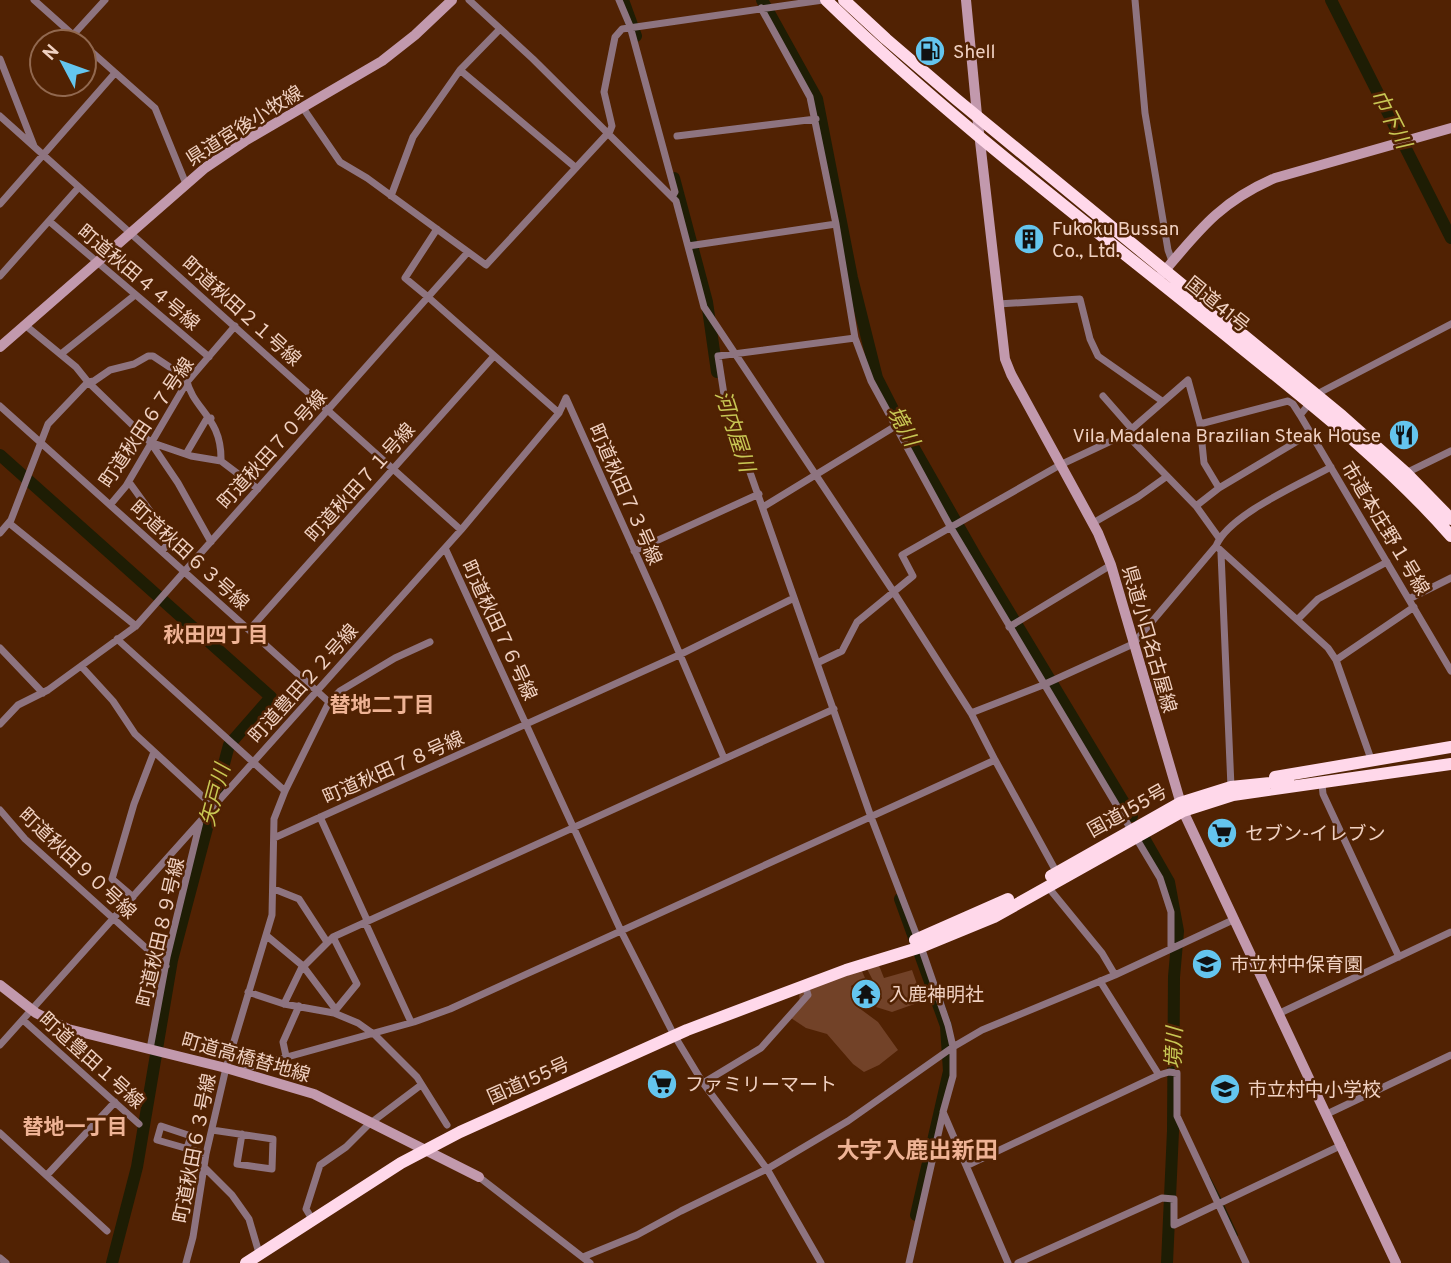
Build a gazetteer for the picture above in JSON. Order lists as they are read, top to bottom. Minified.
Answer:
{"streets":{"highway":["国道41号","国道155号"],"main road":["県道宮後小牧線","県道小口名古屋線","町道高橋替地線"],"street":["町道秋田４４号線","町道秋田２１号線","町道秋田６７号線","町道秋田７０号線","町道秋田７１号線","町道秋田７３号線","市道本庄野１号線","町道秋田６３号線","町道秋田７６号線","町道豊田２２号線","町道秋田７８号線","町道秋田９０号線","町道秋田８９号線","町道豊田１号線"]},"crossings":[["県道宮後小牧線","町道秋田４４号線"],["県道宮後小牧線","町道秋田２１号線"],["町道秋田４４号線","町道秋田６７号線"],["国道41号","県道小口名古屋線"],["町道秋田２１号線","町道秋田６７号線"],["町道秋田２１号線","町道秋田７０号線"],["町道秋田２１号線","町道秋田７１号線"],["町道秋田２１号線","町道豊田２２号線"],["町道秋田６７号線","町道秋田６３号線"],["町道秋田７０号線","町道秋田６３号線"],["町道秋田７１号線","町道秋田６３号線"],["町道秋田７３号線","町道豊田２２号線"],["町道秋田７３号線","町道秋田７８号線"],["町道秋田６３号線","町道豊田２２号線"],["町道秋田６３号線","町道秋田７８号線"],["町道秋田６３号線","町道高橋替地線"],["町道秋田７６号線","町道豊田２２号線"],["町道秋田７６号線","町道秋田７８号線"],["町道秋田７６号線","国道155号"],["県道小口名古屋線","国道155号"],["町道豊田２２号線","町道秋田９０号線"],["町道豊田２２号線","町道秋田８９号線"],["町道豊田２２号線","町道高橋替地線"],["町道豊田２２号線","町道豊田１号線"],["国道155号","町道高橋替地線"],["町道秋田９０号線","町道秋田８９号線"],["町道秋田８９号線","町道高橋替地線"]],"districts":["秋田四丁目","替地二丁目","替地一丁目","大字入鹿出新田"],"water":["巾下川","境川","河内屋川","矢戸川"],"places":{"fuel station":["Shell"],"building":["Fukoku Bussan Co., Ltd."],"restaurant":["Vila Madalena Brazilian Steak House"],"supermarket":["セブン-イレブン","ファミリーマート"],"school or university":["市立村中保育園","市立村中小学校"],"temple":["入鹿神明社"]},"north":"top left"}
